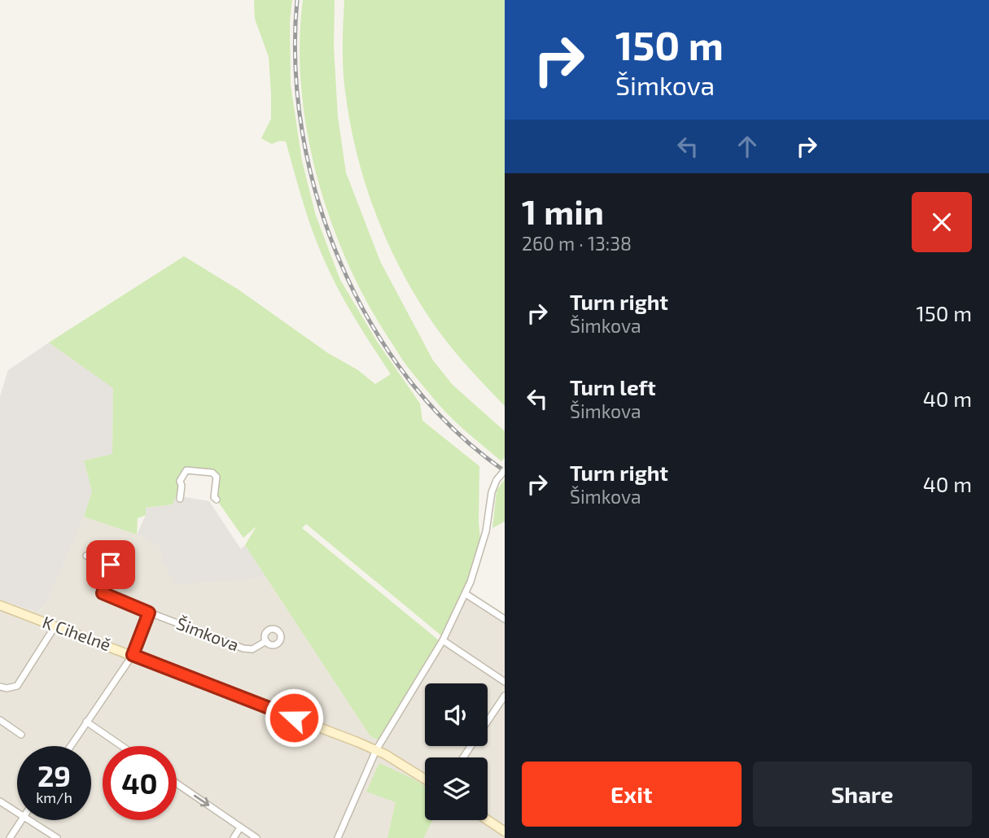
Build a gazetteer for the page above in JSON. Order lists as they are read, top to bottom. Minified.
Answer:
{"streets":{"street":["K Cihelně","Šimkova"]},"page":{"turn":["150 m","Šimkova"],"heading":["1 min","260 m · 13:38"],"list":[{"name":"Turn right","note":"Šimkova","value":"150 m"},{"name":"Turn left","note":"Šimkova","value":"40 m"},{"name":"Turn right","note":"Šimkova","value":"40 m"}],"speed":"29 km/h","limit":"40","buttons":["Exit","Share"]}}
